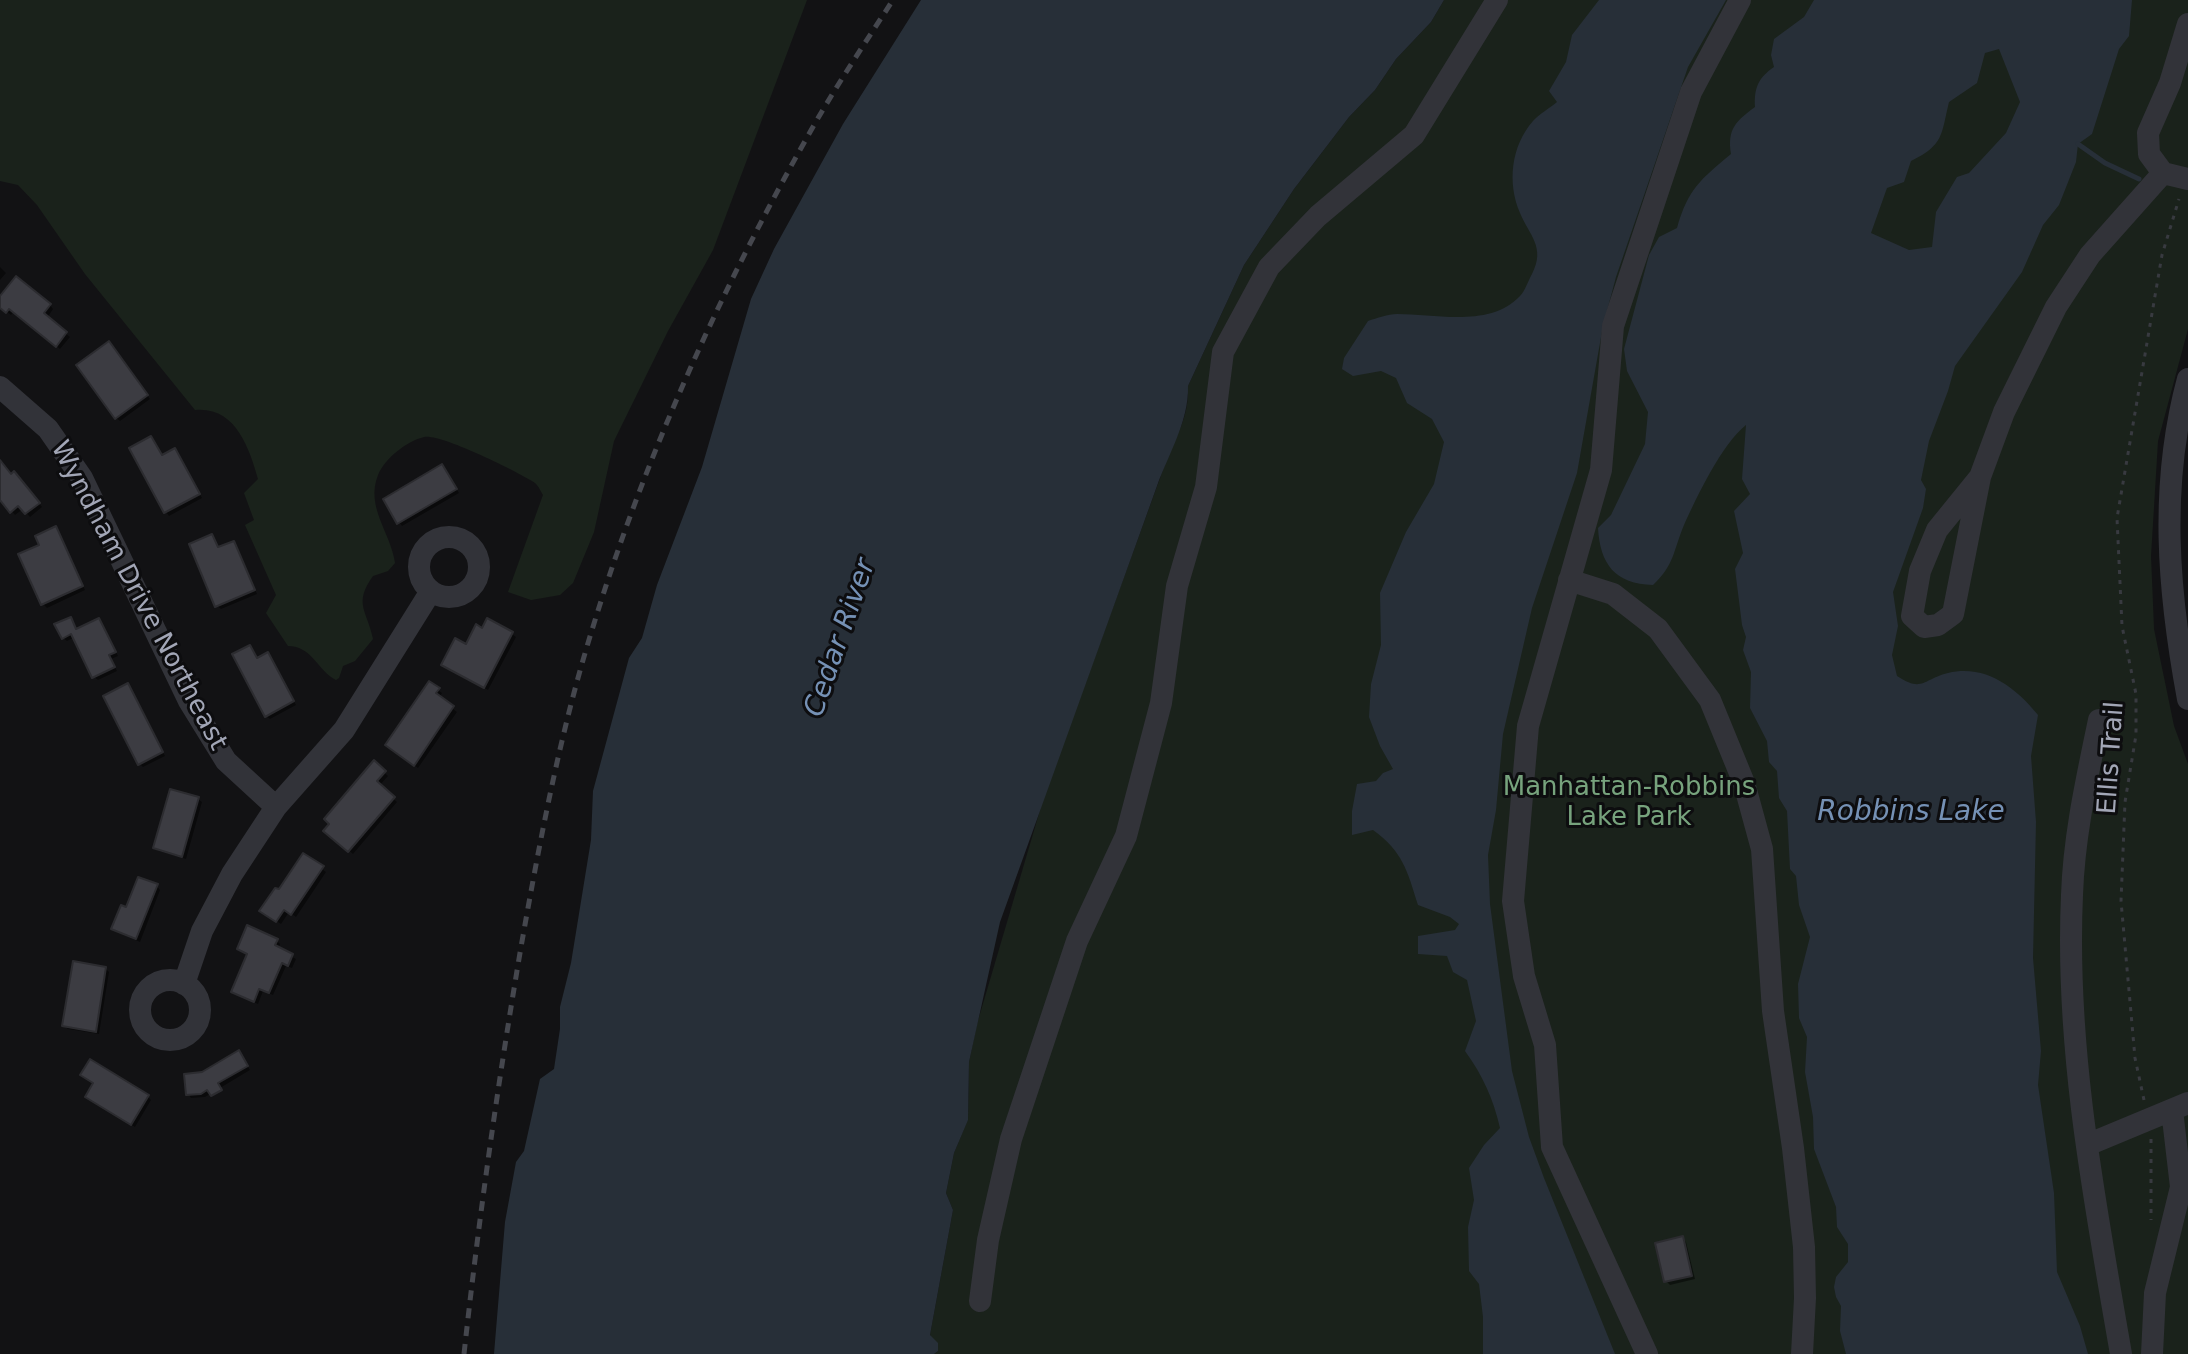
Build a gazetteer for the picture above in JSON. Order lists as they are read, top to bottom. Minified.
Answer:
{"streets":{"street":["Wyndham Drive Northeast"],"path":["Ellis Trail"]},"water":["Cedar River","Robbins Lake"],"parks":["Manhattan-Robbins Lake Park"]}
